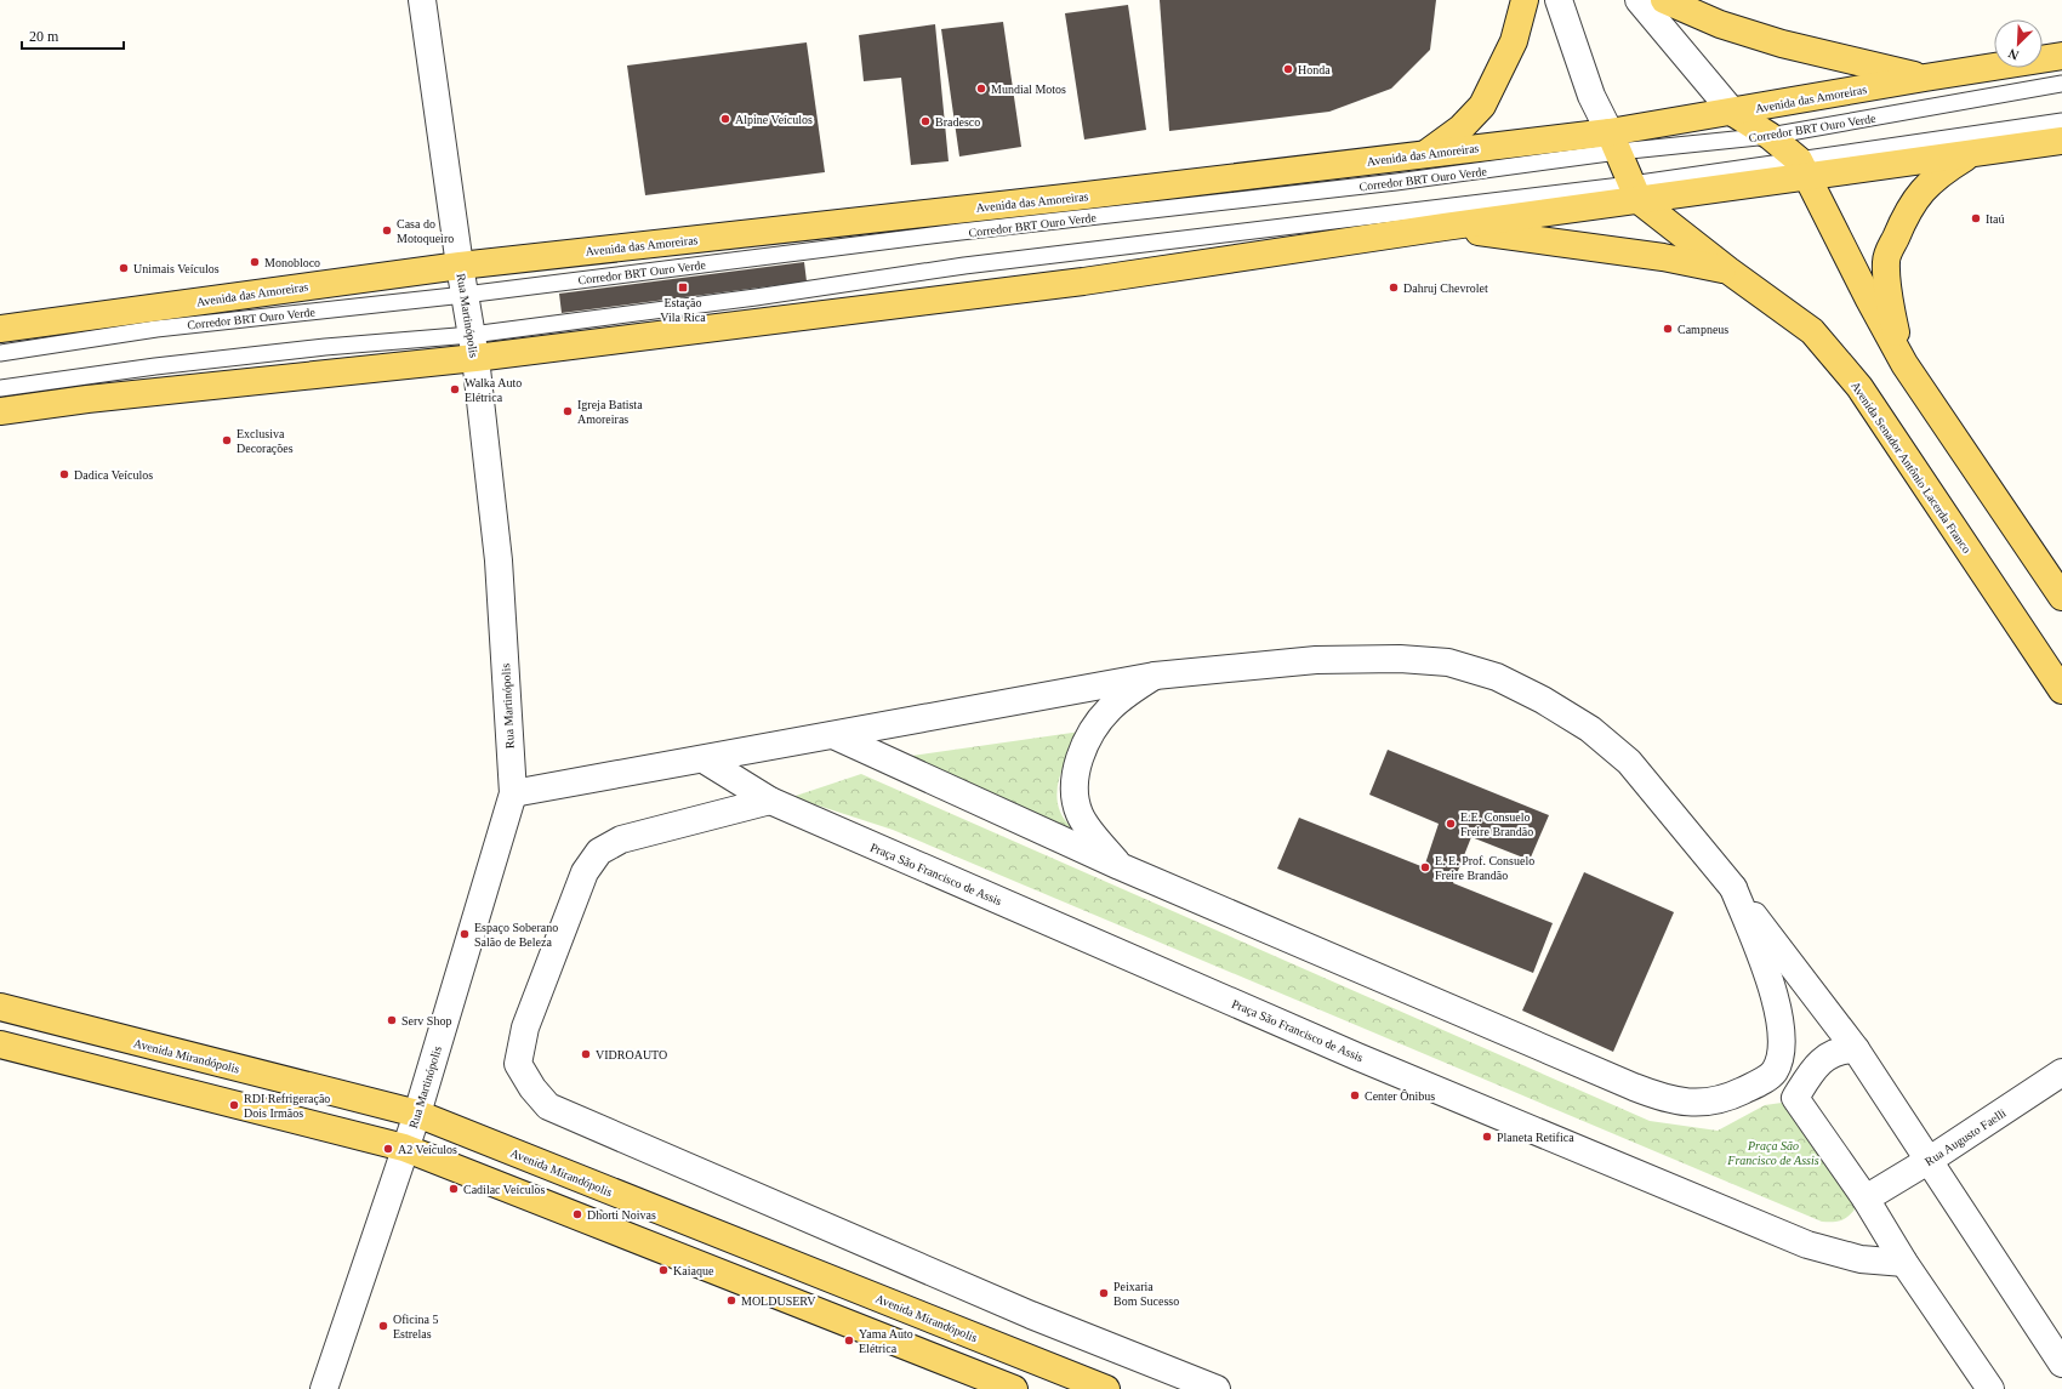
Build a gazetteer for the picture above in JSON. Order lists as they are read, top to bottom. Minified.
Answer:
{"streets":{"main road":["Avenida das Amoreiras","Avenida Senador Antônio Lacerda Franco","Avenida Mirandópolis"],"street":["Rua Martinópolis","Praça São Francisco de Assis","Rua Augusto Faelli"],"lane":["Corredor BRT Ouro Verde"]},"crossings":[["Avenida das Amoreiras","Corredor BRT Ouro Verde"],["Avenida das Amoreiras","Rua Martinópolis"],["Corredor BRT Ouro Verde","Rua Martinópolis"],["Rua Martinópolis","Avenida Mirandópolis"]],"parks":["Praça São Francisco de Assis"],"places":{"other":["Honda","Mundial Motos","Alpine Veículos","Bradesco","Itaú","Casa do Motoqueiro","Monobloco","Unimais Veículos","Dahruj Chevrolet","Campneus","Walka Auto Elétrica","Igreja Batista Amoreiras","Exclusiva Decorações","Dadica Veículos","E.E. Consuelo Freire Brandão","E. E. Prof. Consuelo Freire Brandão","Espaço Soberano Salão de Beleza","Serv Shop","VIDROAUTO","Center Ônibus","RDI Refrigeração Dois Irmãos","Planeta Retifica","A2 Veículos","Cadilac Veículos","Dhorti Noivas","Kaiaque","Peixaria Bom Sucesso","MOLDUSERV","Oficina 5 Estrelas","Yama Auto Elétrica"],"transit":["Estação Vila Rica"]},"scale_bar":"20 m","north":"bottom left"}
